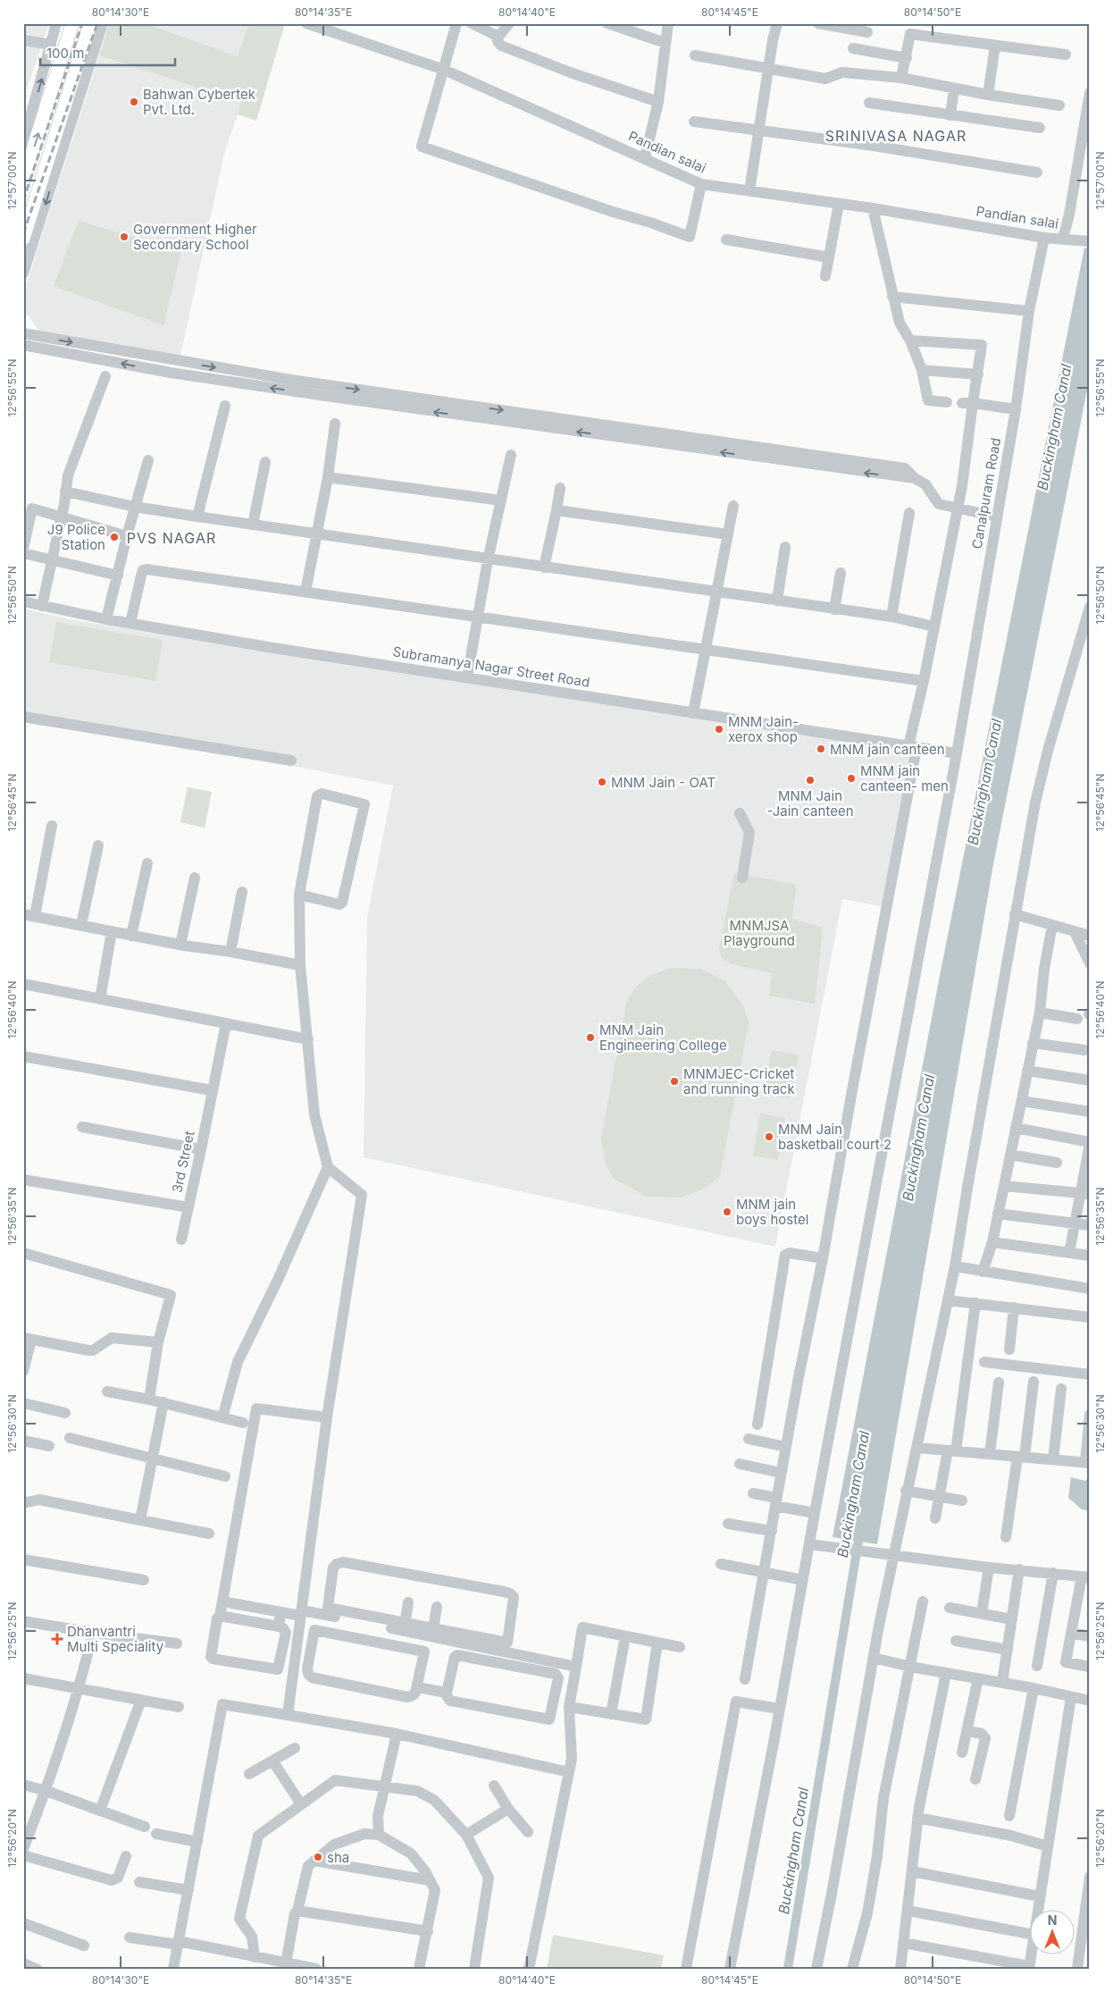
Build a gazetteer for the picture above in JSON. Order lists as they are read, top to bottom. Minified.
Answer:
{"streets":{"street":["Pandian salai","Canalpuram Road","Subramanya Nagar Street Road","3rd Street"]},"crossings":[["Pandian salai","Canalpuram Road"],["Canalpuram Road","Subramanya Nagar Street Road"]],"districts":["SRINIVASA NAGAR","PVS NAGAR"],"water":["Buckingham Canal"],"parks":["MNMJSA Playground"],"places":{"other":["Bahwan Cybertek Pvt. Ltd.","Government Higher Secondary School","J9 Police Station","MNM Jain- xerox shop","MNM jain canteen","MNM jain canteen- men","MNM Jain -Jain canteen","MNM Jain - OAT","MNM Jain Engineering College","MNMJEC-Cricket and running track","MNM Jain basketball court 2","MNM jain boys hostel","sha"],"health":["Dhanvantri Multi Speciality"]},"scale_bar":"100 m","north":"top","coordinates":["80°14'30\"E","80°14'35\"E","80°14'40\"E","80°14'45\"E","80°14'50\"E","12°57'00\"N","12°56'55\"N","12°56'50\"N","12°56'45\"N","12°56'40\"N","12°56'35\"N","12°56'30\"N","12°56'25\"N","12°56'20\"N"]}
